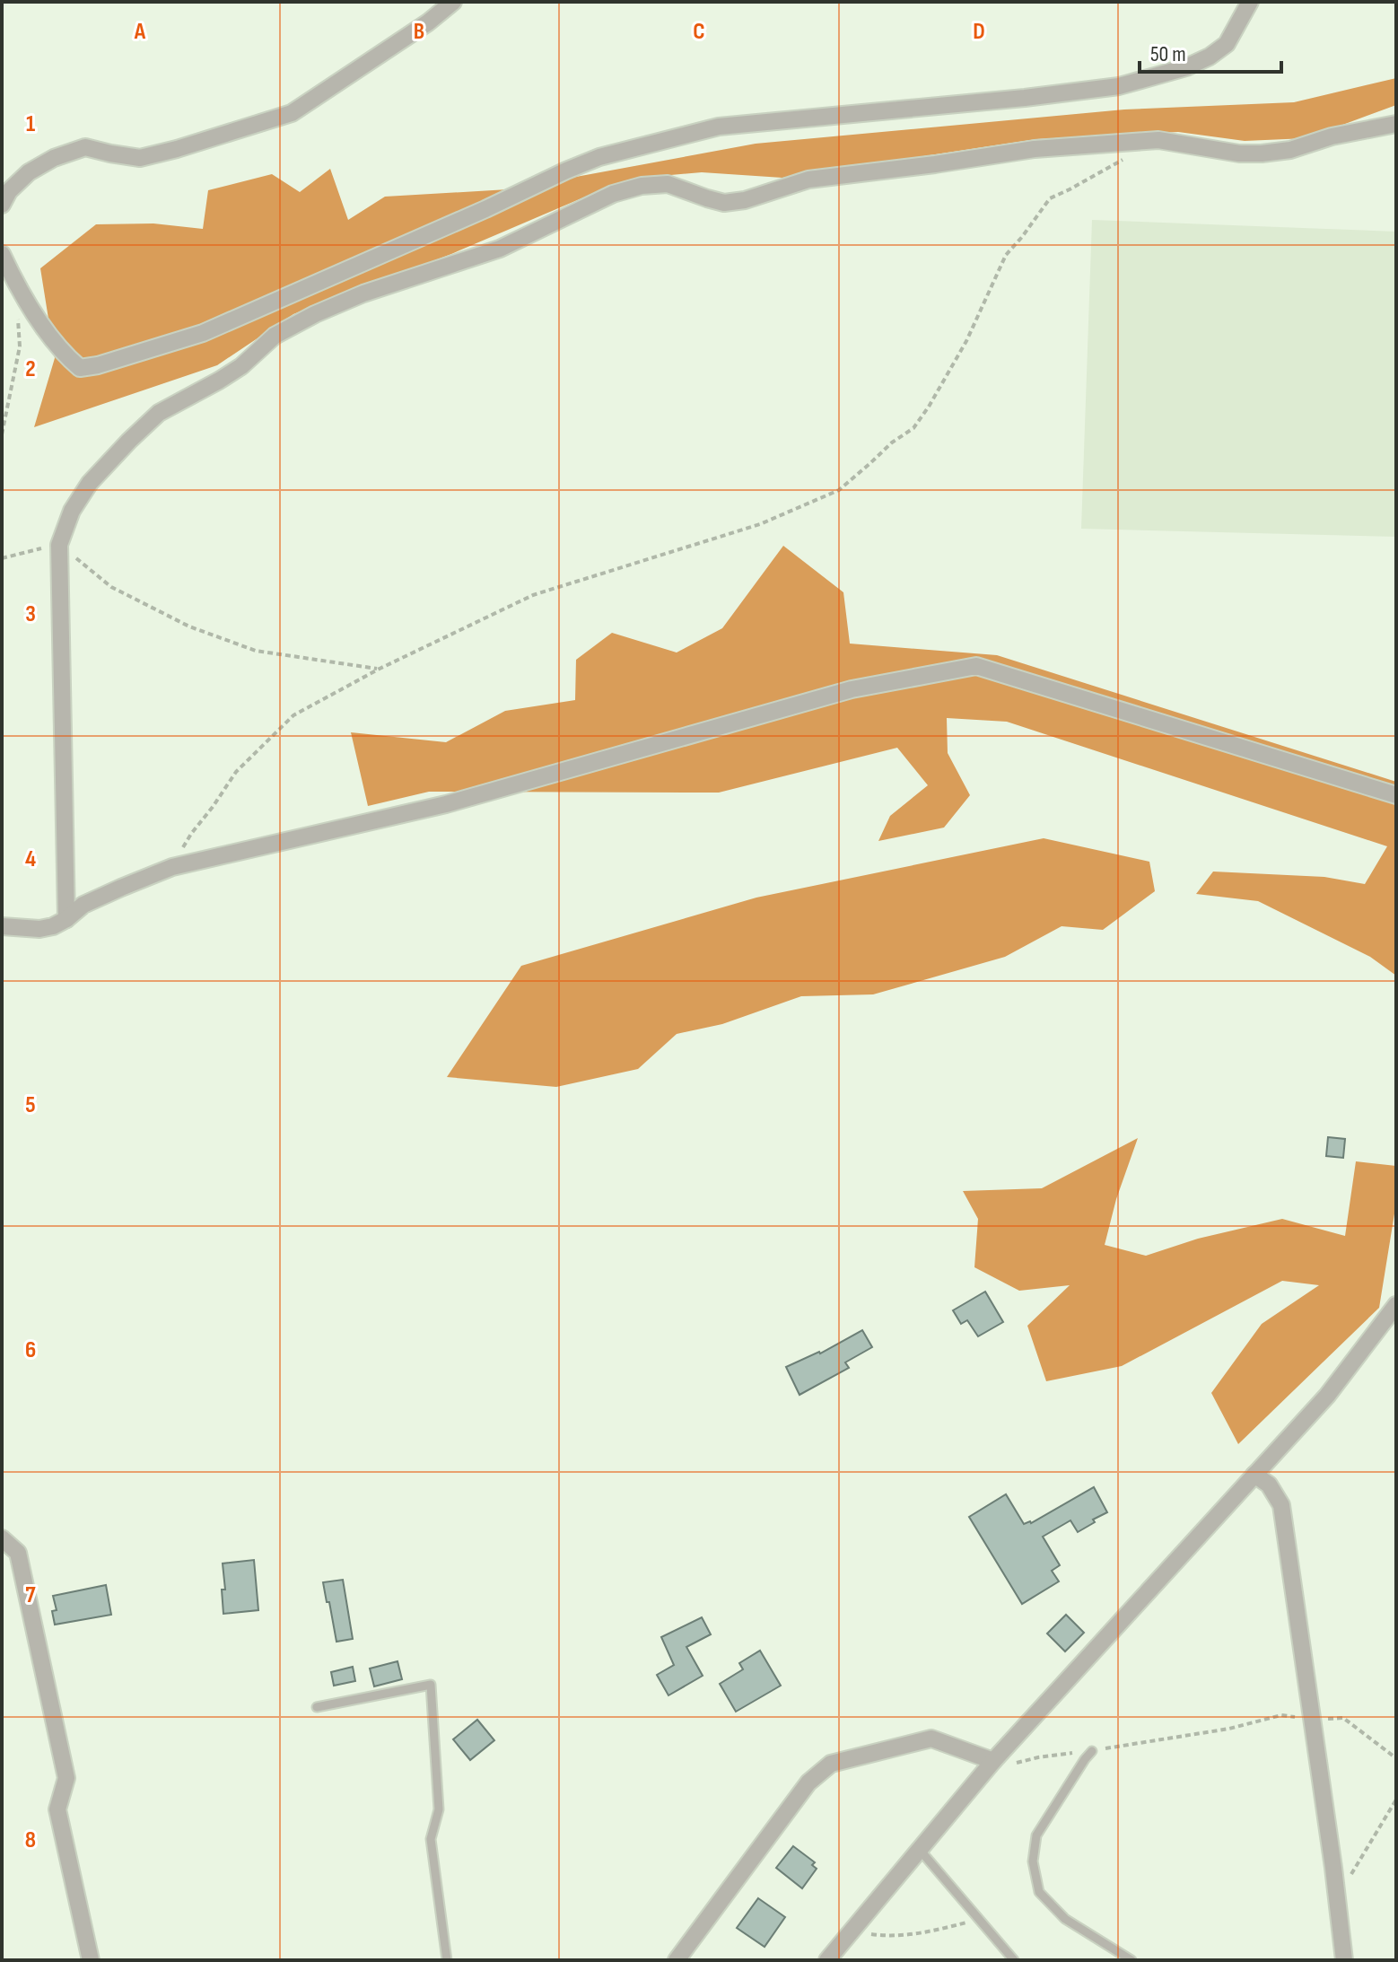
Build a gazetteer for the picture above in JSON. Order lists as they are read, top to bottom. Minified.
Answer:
{"scale_bar":"50 m","grid":{"columns":["A","B","C","D"],"rows":["1","2","3","4","5","6","7","8"]}}
